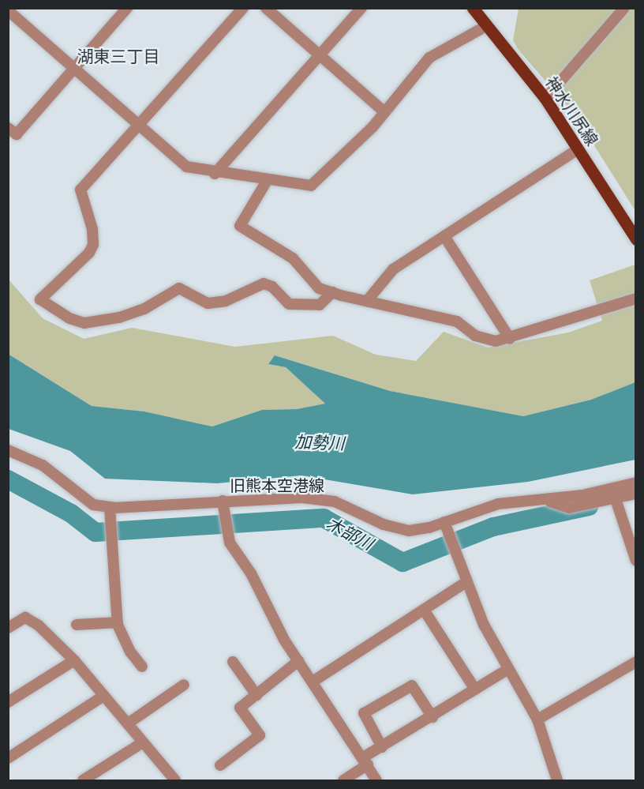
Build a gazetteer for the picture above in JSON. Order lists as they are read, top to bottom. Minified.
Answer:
{"streets":{"main road":["神水川尻線"],"street":["旧熊本空港線"]},"districts":["湖東三丁目"],"water":["加勢川","木部川"]}
